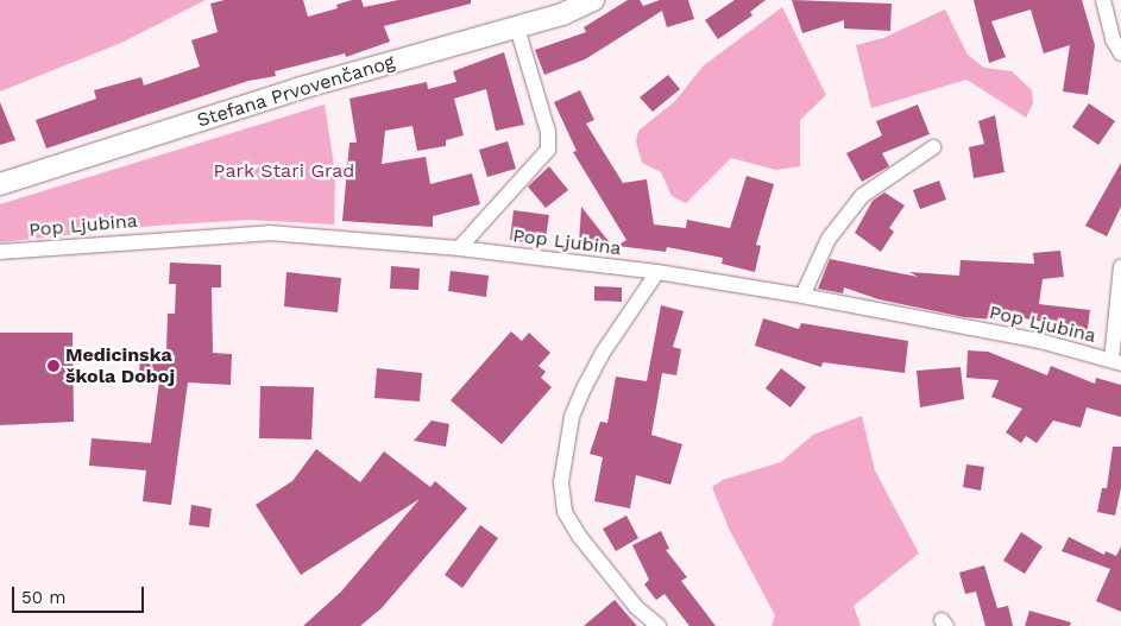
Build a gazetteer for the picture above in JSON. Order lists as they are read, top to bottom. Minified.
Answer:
{"streets":{"street":["Stefana Prvovenčanog","Pop Ljubina"]},"parks":["Park Stari Grad"],"places":["Medicinska škola Doboj"],"scale_bar":"50 m"}
